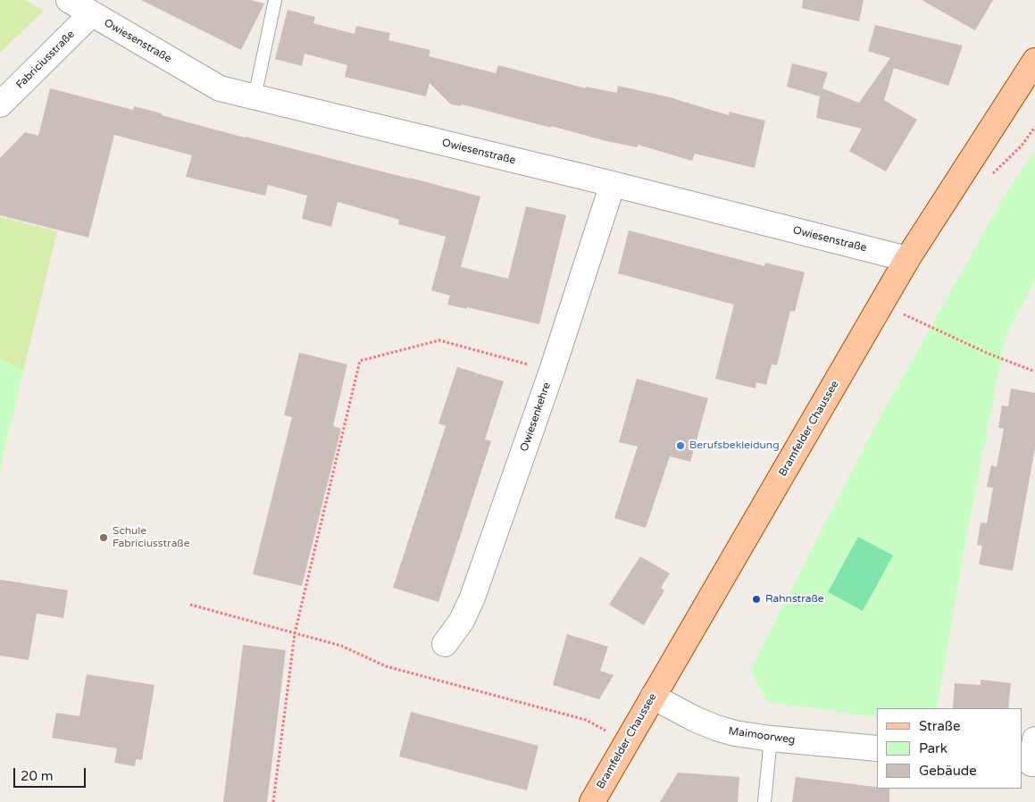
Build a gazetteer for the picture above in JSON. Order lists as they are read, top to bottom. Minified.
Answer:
{"streets":{"main road":["Bramfelder Chaussee"],"street":["Owiesenstraße","Fabriciusstraße","Owiesenkehre","Maimoorweg"]},"crossings":[["Owiesenstraße","Fabriciusstraße"],["Owiesenstraße","Owiesenkehre"],["Owiesenstraße","Bramfelder Chaussee"],["Bramfelder Chaussee","Maimoorweg"]],"places":["Berufsbekleidung","Schule Fabriciusstraße","Rahnstraße"],"legend":["Straße","Park","Gebäude"],"scale_bar":"20 m"}
